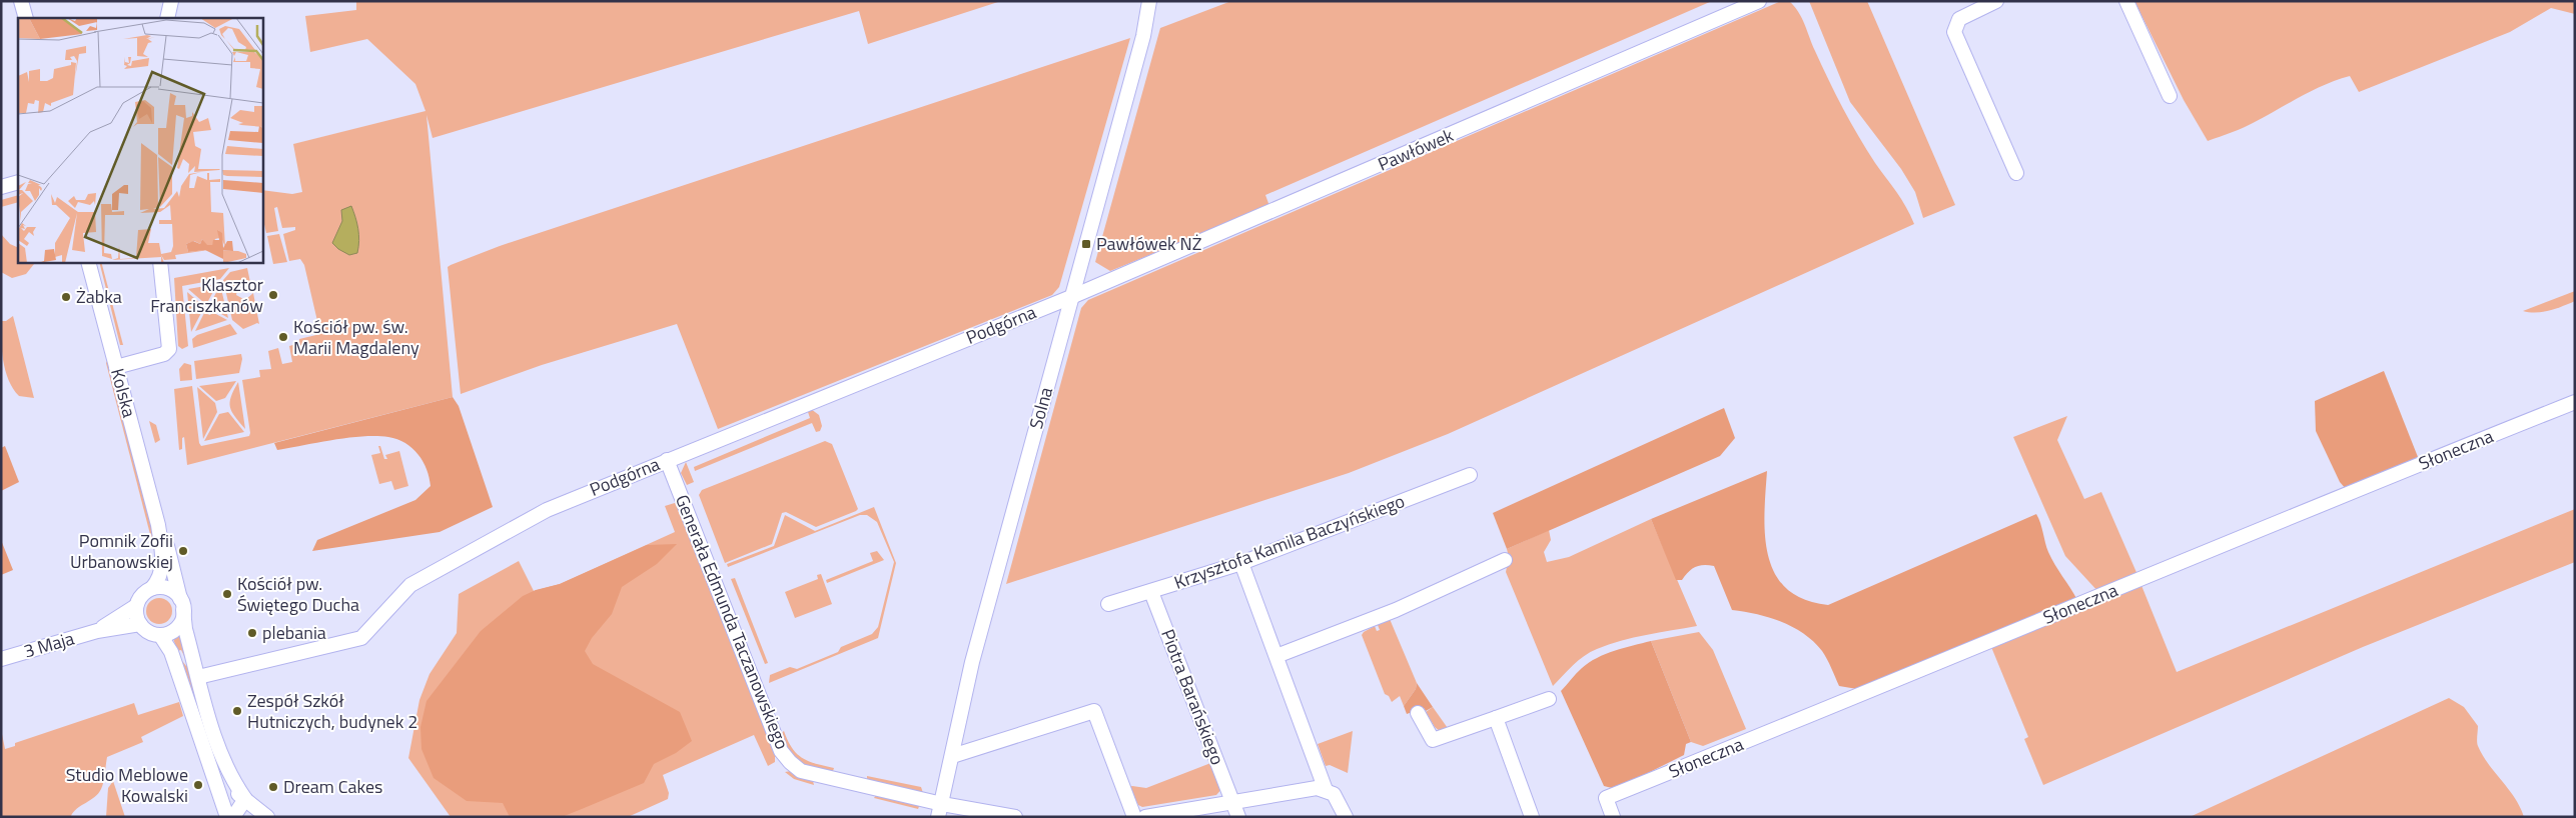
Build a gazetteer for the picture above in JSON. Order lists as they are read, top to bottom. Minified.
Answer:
{"streets":{"street":["Pawłówek","Podgórna","Kolska","Solna","Słoneczna","Krzysztofa Kamila Baczyńskiego","Generała Edmunda Taczanowskiego","3 Maja","Piotra Barańskiego"]},"crossings":[["Pawłówek","Podgórna"],["Pawłówek","Solna"],["Podgórna","Kolska"],["Podgórna","Solna"],["Podgórna","Generała Edmunda Taczanowskiego"],["Kolska","3 Maja"],["Solna","Generała Edmunda Taczanowskiego"],["Krzysztofa Kamila Baczyńskiego","Piotra Barańskiego"]],"places":{"transit":["Pawłówek NŻ"],"other":["Klasztor Franciszkanów","Żabka","Kościół pw. św. Marii Magdaleny","Pomnik Zofii Urbanowskiej","Kościół pw. Świętego Ducha","plebania","Zespół Szkół Hutniczych, budynek 2","Studio Meblowe Kowalski","Dream Cakes"]}}
